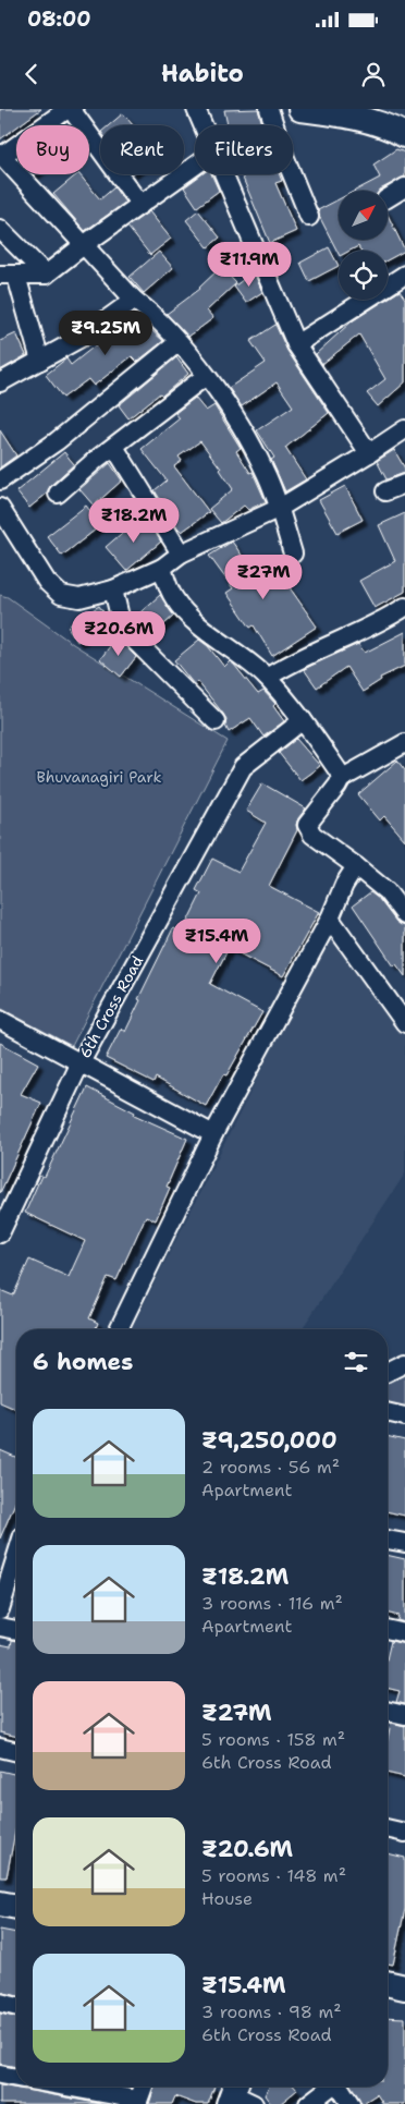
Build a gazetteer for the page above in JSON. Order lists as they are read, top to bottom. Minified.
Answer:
{"streets":{"street":["6th Cross Road"]},"parks":["Bhuvanagiri Park"],"north":"top right","page":{"status":"08:00","header":"Habito","chip":["Buy","Rent","Filters"],"price":["₹11.9M","₹9.25M","₹18.2M","₹27M","₹20.6M","₹15.4M"],"heading":"6 homes","list":[{"name":"₹9,250,000","note":"2 rooms · 56 m² · Apartment"},{"name":"₹18.2M","note":"3 rooms · 116 m² · Apartment"},{"name":"₹27M","note":"5 rooms · 158 m² · 6th Cross Road"},{"name":"₹20.6M","note":"5 rooms · 148 m² · House"},{"name":"₹15.4M","note":"3 rooms · 98 m² · 6th Cross Road"}]}}
